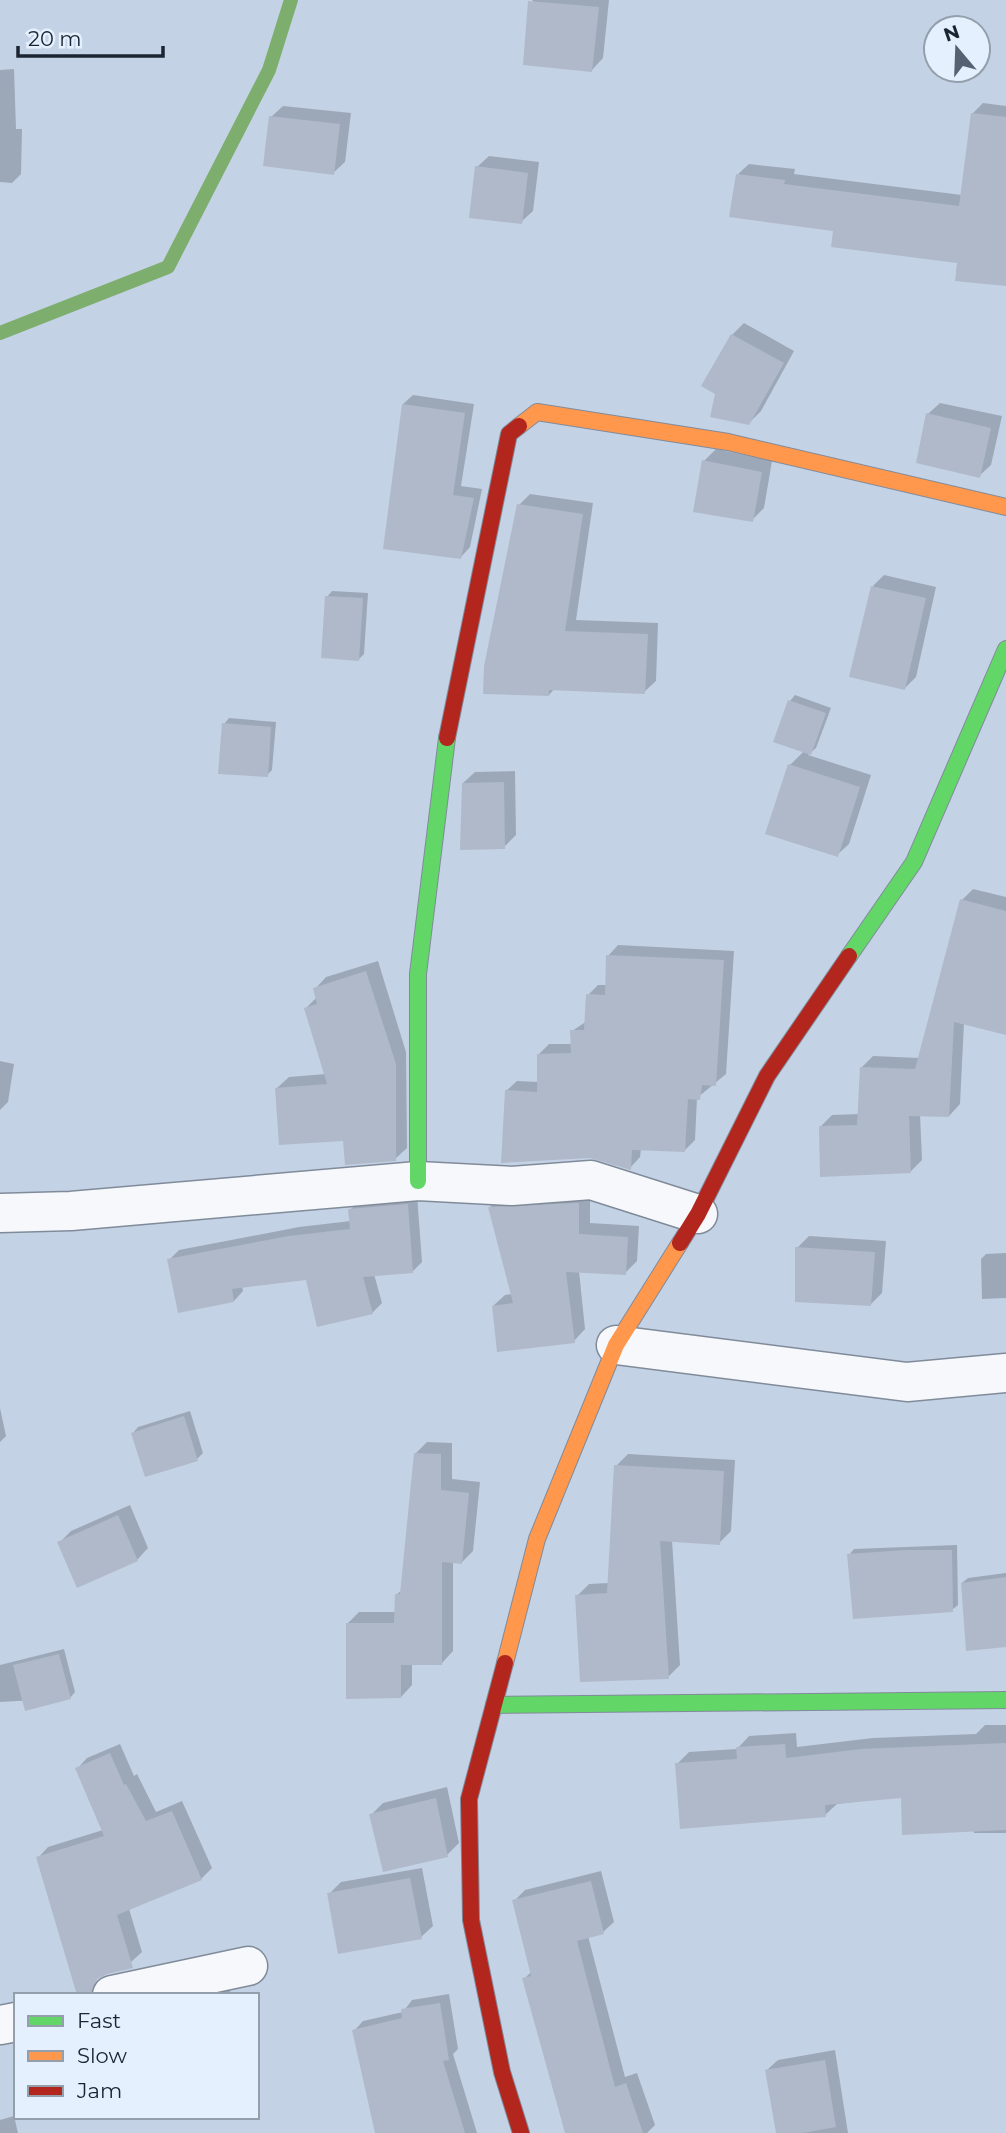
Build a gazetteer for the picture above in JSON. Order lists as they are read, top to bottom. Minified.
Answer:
{"legend":["Fast","Slow","Jam"],"scale_bar":"20 m","north":"top"}
